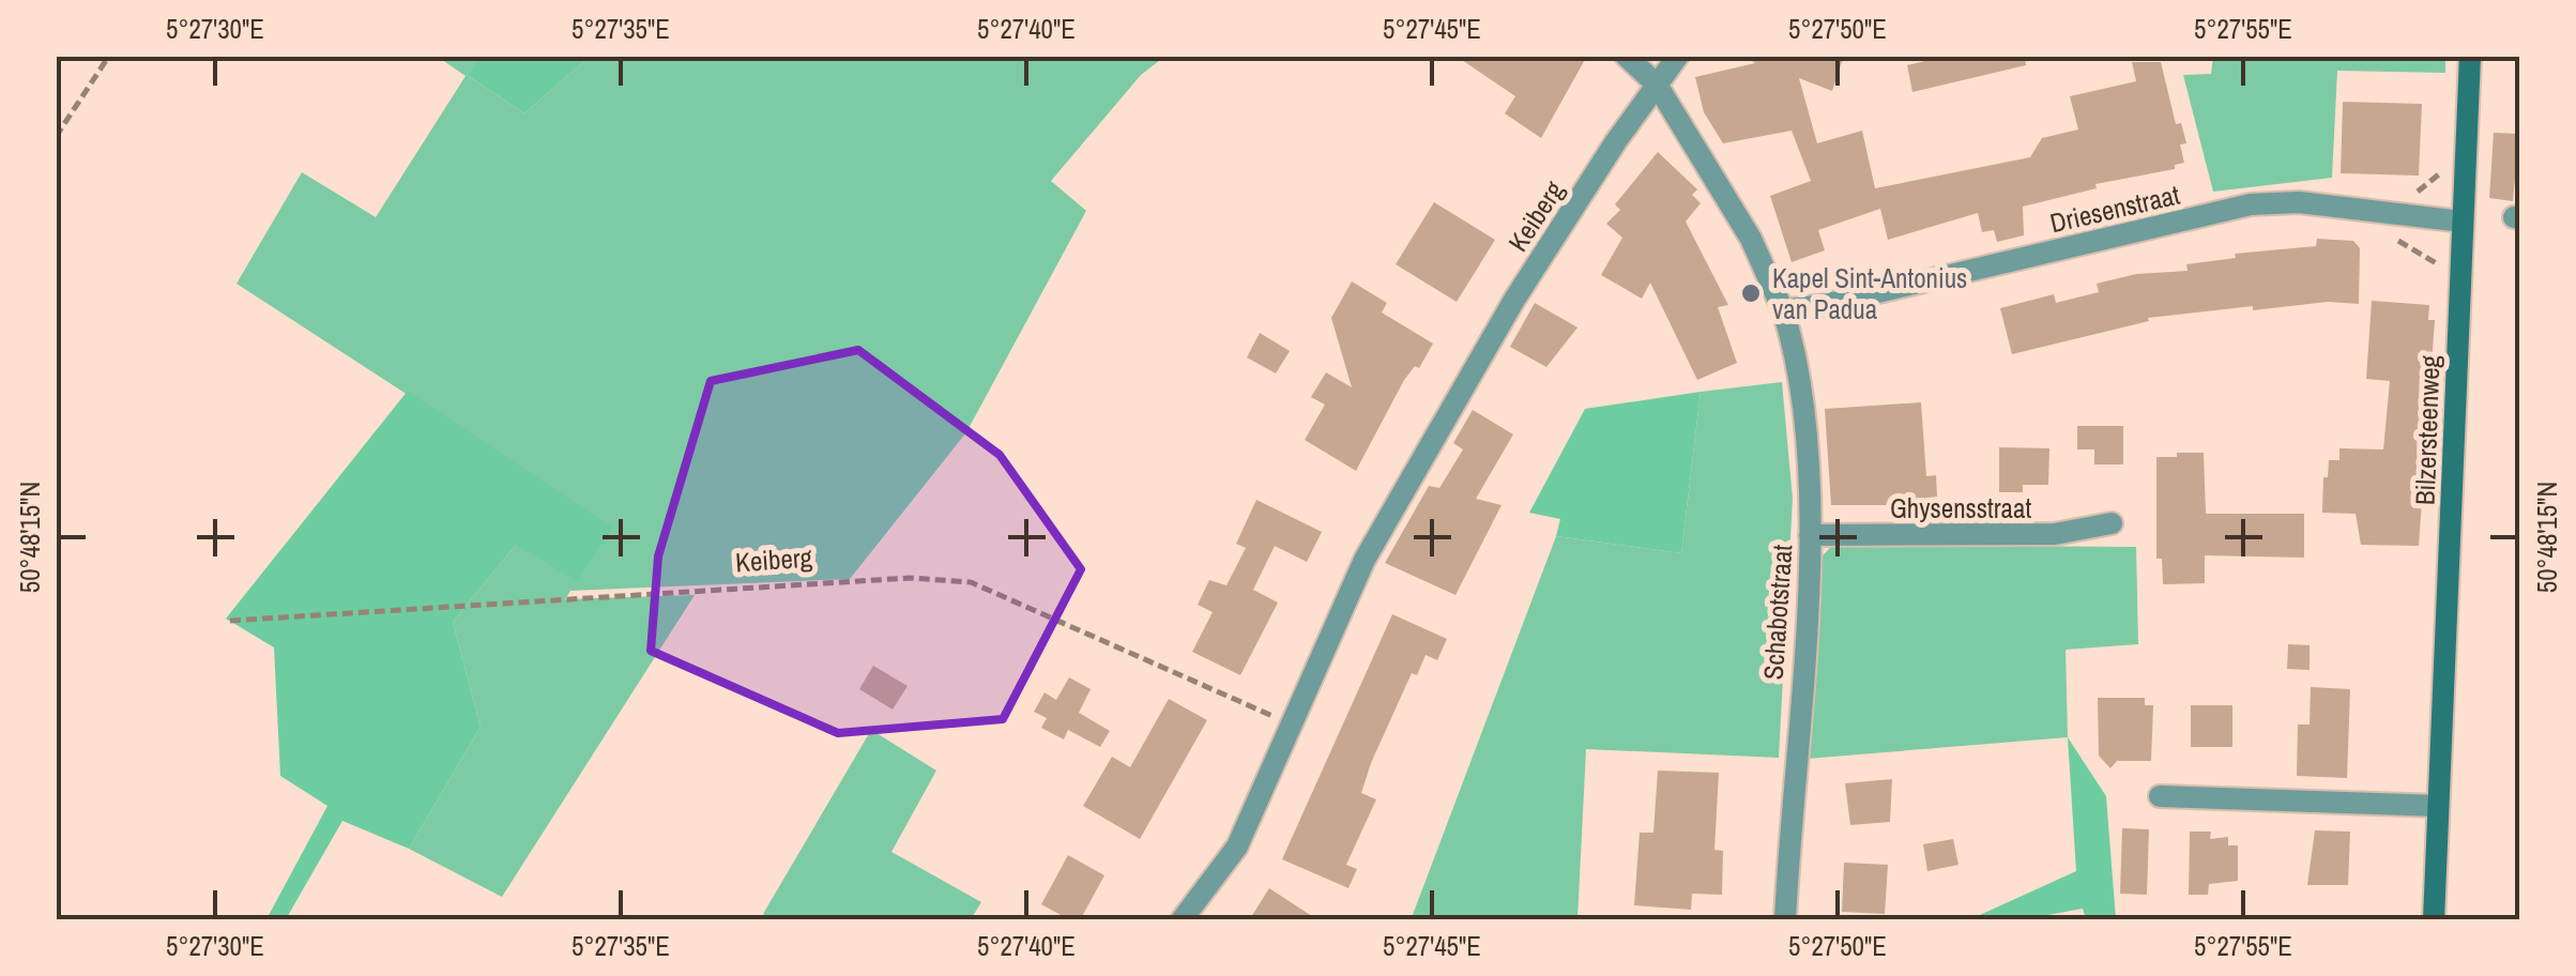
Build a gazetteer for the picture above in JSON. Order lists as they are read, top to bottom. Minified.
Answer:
{"streets":{"main road":["Bilzersteenweg"],"street":["Driesenstraat","Keiberg","Ghysensstraat","Schabotstraat"]},"crossings":[["Driesenstraat","Bilzersteenweg"],["Driesenstraat","Schabotstraat"],["Keiberg","Schabotstraat"],["Ghysensstraat","Schabotstraat"]],"places":["Kapel Sint-Antonius van Padua"],"coordinates":["5°27'30\"E","5°27'35\"E","5°27'40\"E","5°27'45\"E","5°27'50\"E","5°27'55\"E","50°48'15\"N"]}
